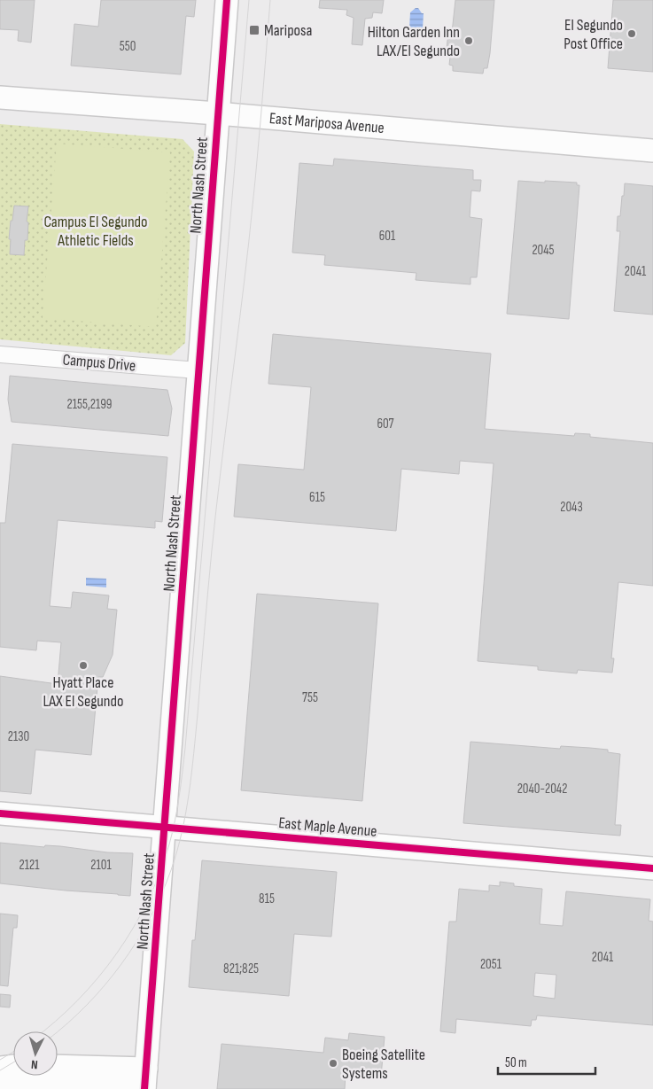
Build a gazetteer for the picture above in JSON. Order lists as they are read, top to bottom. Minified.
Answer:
{"streets":{"street":["East Mariposa Avenue","North Nash Street","Campus Drive","East Maple Avenue"]},"crossings":[["East Mariposa Avenue","North Nash Street"],["North Nash Street","Campus Drive"],["North Nash Street","East Maple Avenue"]],"parks":["Campus El Segundo Athletic Fields"],"places":{"transit":["Mariposa"],"other":["El Segundo Post Office","Hilton Garden Inn LAX/El Segundo","Hyatt Place LAX El Segundo","Boeing Satellite Systems"]},"house_numbers":["550","601","2045","2041","2155,2199","607","615","2043","755","2130","2040-2042","2121","2101","815","2041","2051","821;825"],"scale_bar":"50 m","north":"bottom"}
